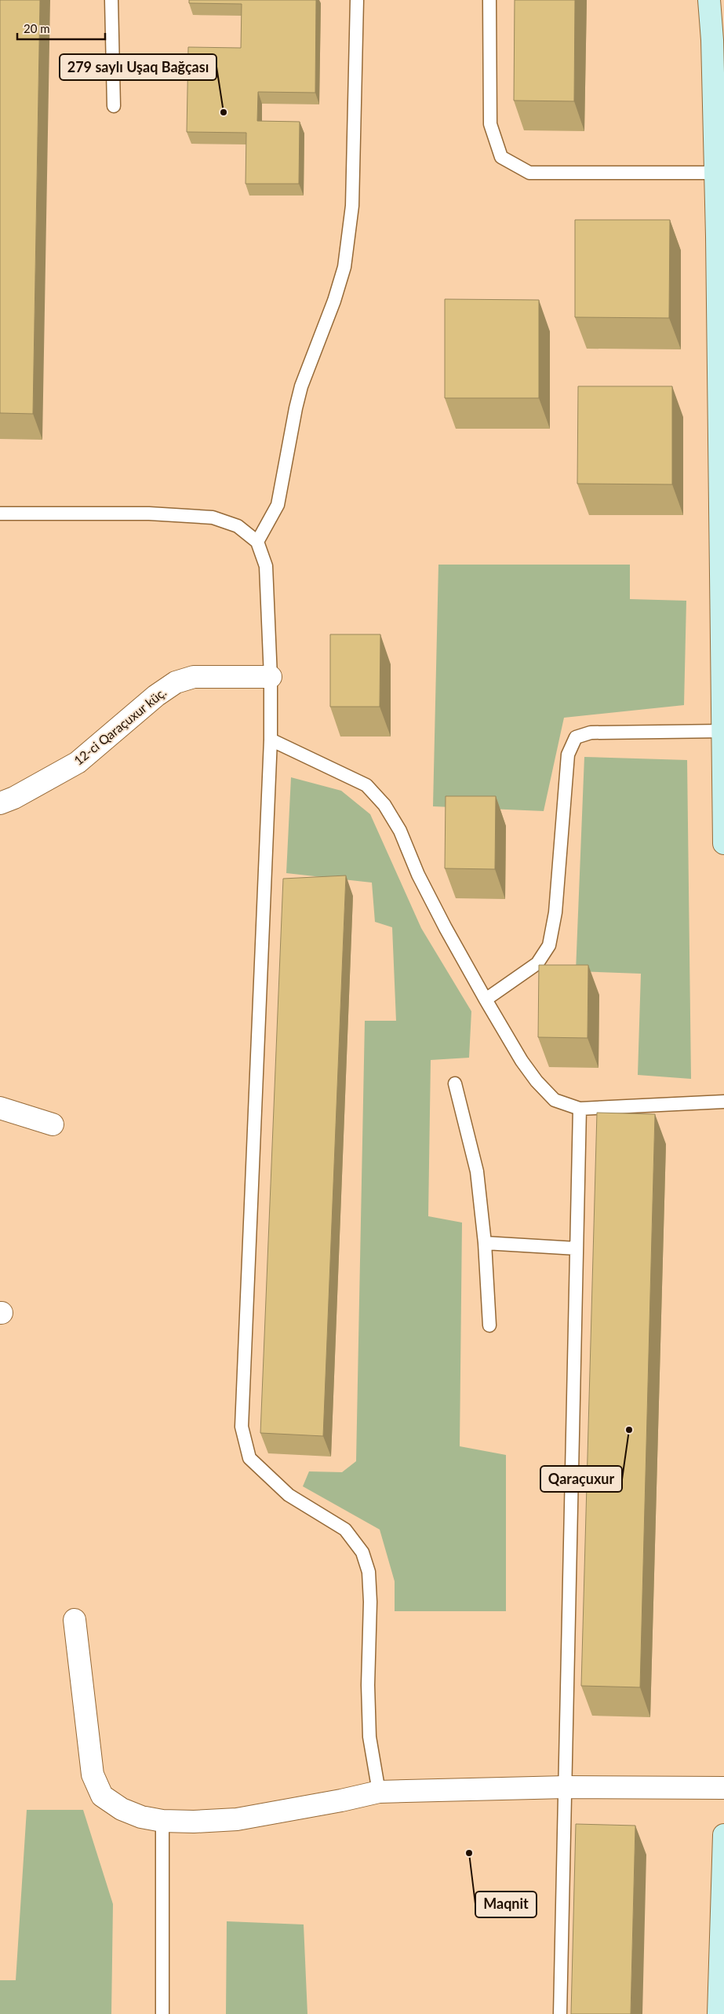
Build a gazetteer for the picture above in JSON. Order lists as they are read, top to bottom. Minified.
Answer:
{"streets":{"street":["12-ci Qaraçuxur küç."]},"places":["279 saylı Uşaq Bağçası","Qaraçuxur","Maqnit"],"scale_bar":"20 m"}
